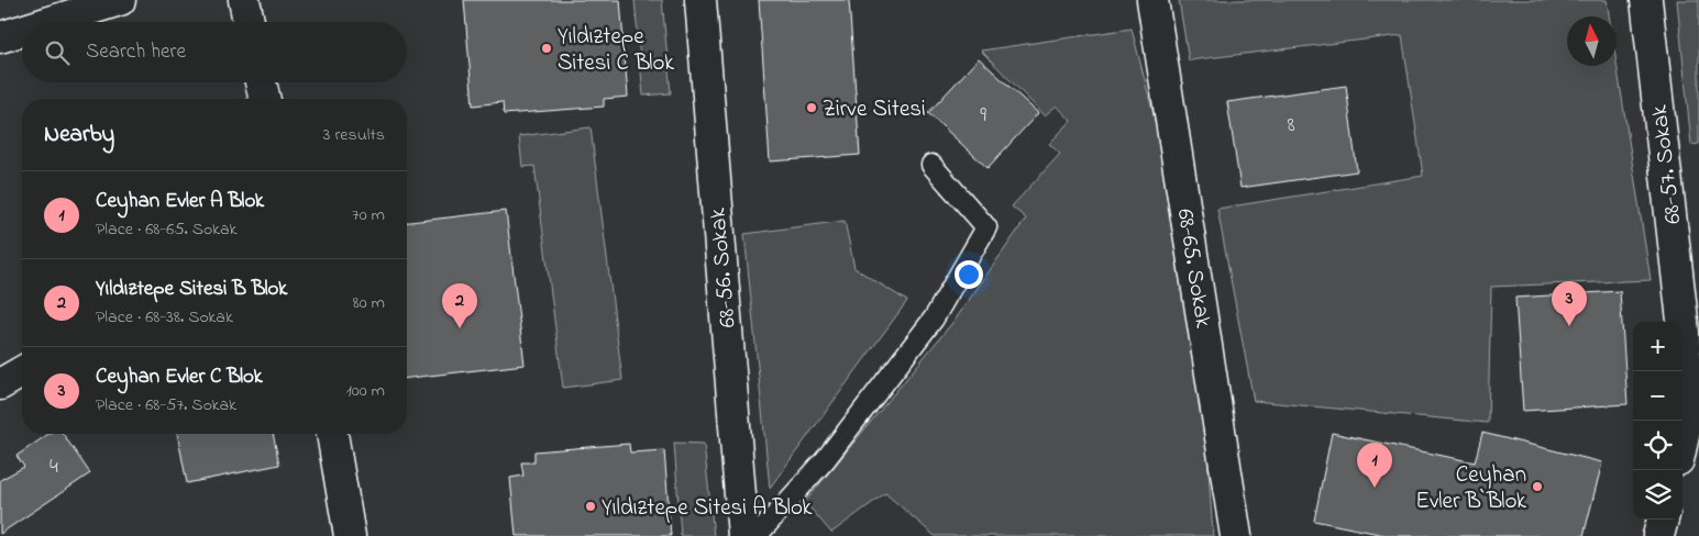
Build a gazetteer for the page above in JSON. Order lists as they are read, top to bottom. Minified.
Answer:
{"streets":{"street":["68-57. Sokak","68-56. Sokak","68-65. Sokak"]},"places":["Yıldıztepe Sitesi C Blok","Zirve Sitesi","Ceyhan Evler B Blok","Yıldıztepe Sitesi A Blok"],"house_numbers":["9","8","4"],"north":"top","page":{"search":"Search here","heading":["Nearby","3 results"],"list":[{"mark":"1","name":"Ceyhan Evler A Blok","note":"Place · 68-65. Sokak","value":"70 m"},{"mark":"2","name":"Yıldıztepe Sitesi B Blok","note":"Place · 68-38. Sokak","value":"80 m"},{"mark":"3","name":"Ceyhan Evler C Blok","note":"Place · 68-57. Sokak","value":"100 m"}],"pins":["3","2","1"],"map_buttons":["+","−"]}}
